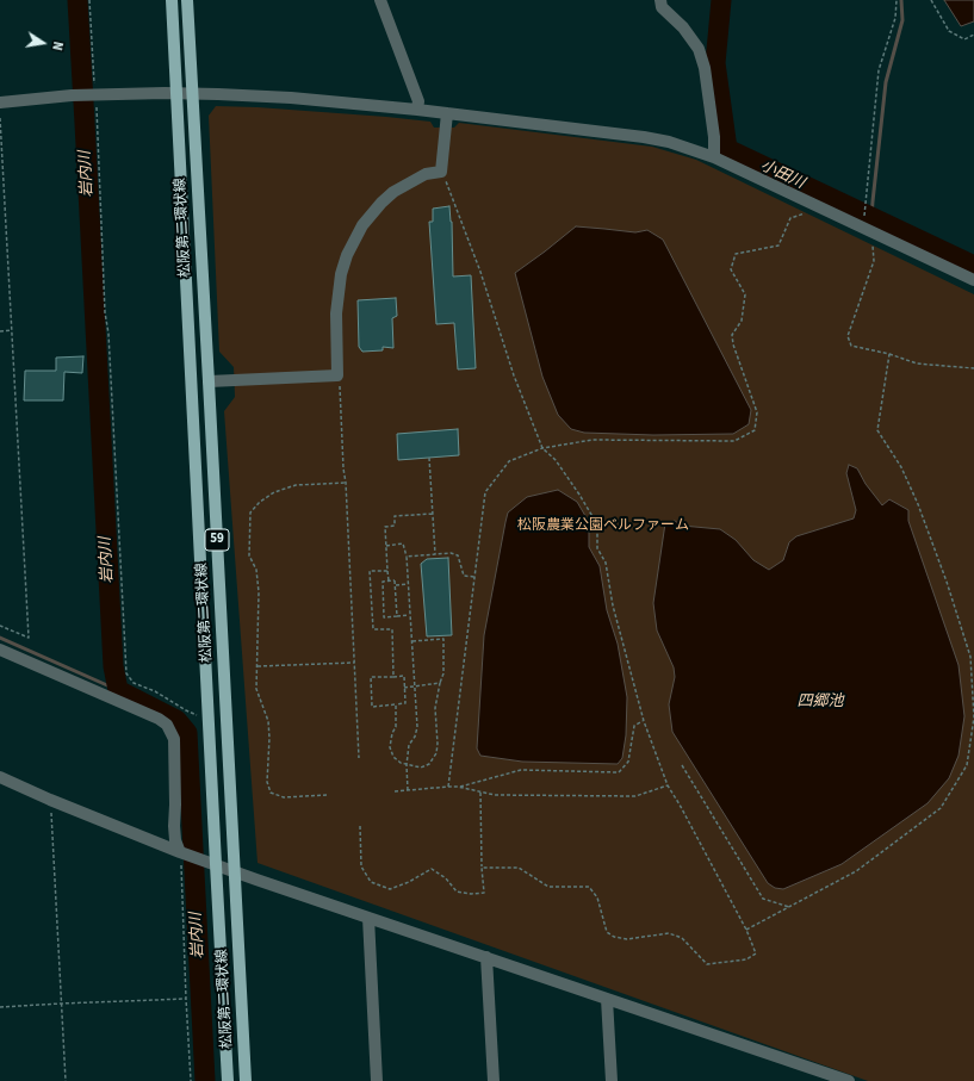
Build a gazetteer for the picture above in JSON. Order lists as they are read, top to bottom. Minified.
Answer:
{"streets":{"main road":["松阪第二環状線","59"]},"water":["岩内川","小田川","四郷池"],"parks":["松阪農業公園ベルファーム"],"north":"right"}
